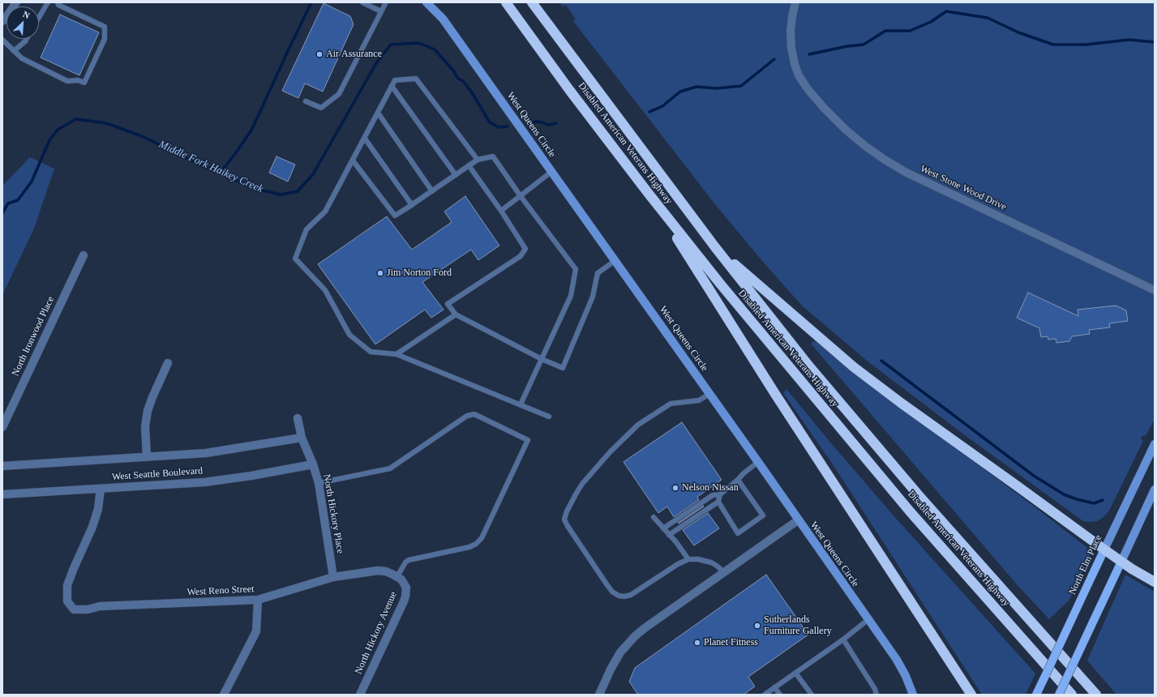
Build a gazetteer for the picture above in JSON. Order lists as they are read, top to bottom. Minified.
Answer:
{"streets":{"highway":["Disabled American Veterans Highway"],"main road":["North Elm Place"],"street":["West Queens Circle","West Stone Wood Drive","North Ironwood Place","West Seattle Boulevard","North Hickory Place","West Reno Street","North Hickory Avenue"]},"crossings":[["West Seattle Boulevard","North Hickory Place"],["West Seattle Boulevard","West Reno Street"],["North Hickory Place","West Reno Street"],["West Reno Street","North Hickory Avenue"]],"water":["Middle Fork Haikey Creek"],"places":["Air Assurance","Jim Norton Ford","Nelson Nissan","Sutherlands Furniture Gallery","Planet Fitness"],"north":"top right"}
